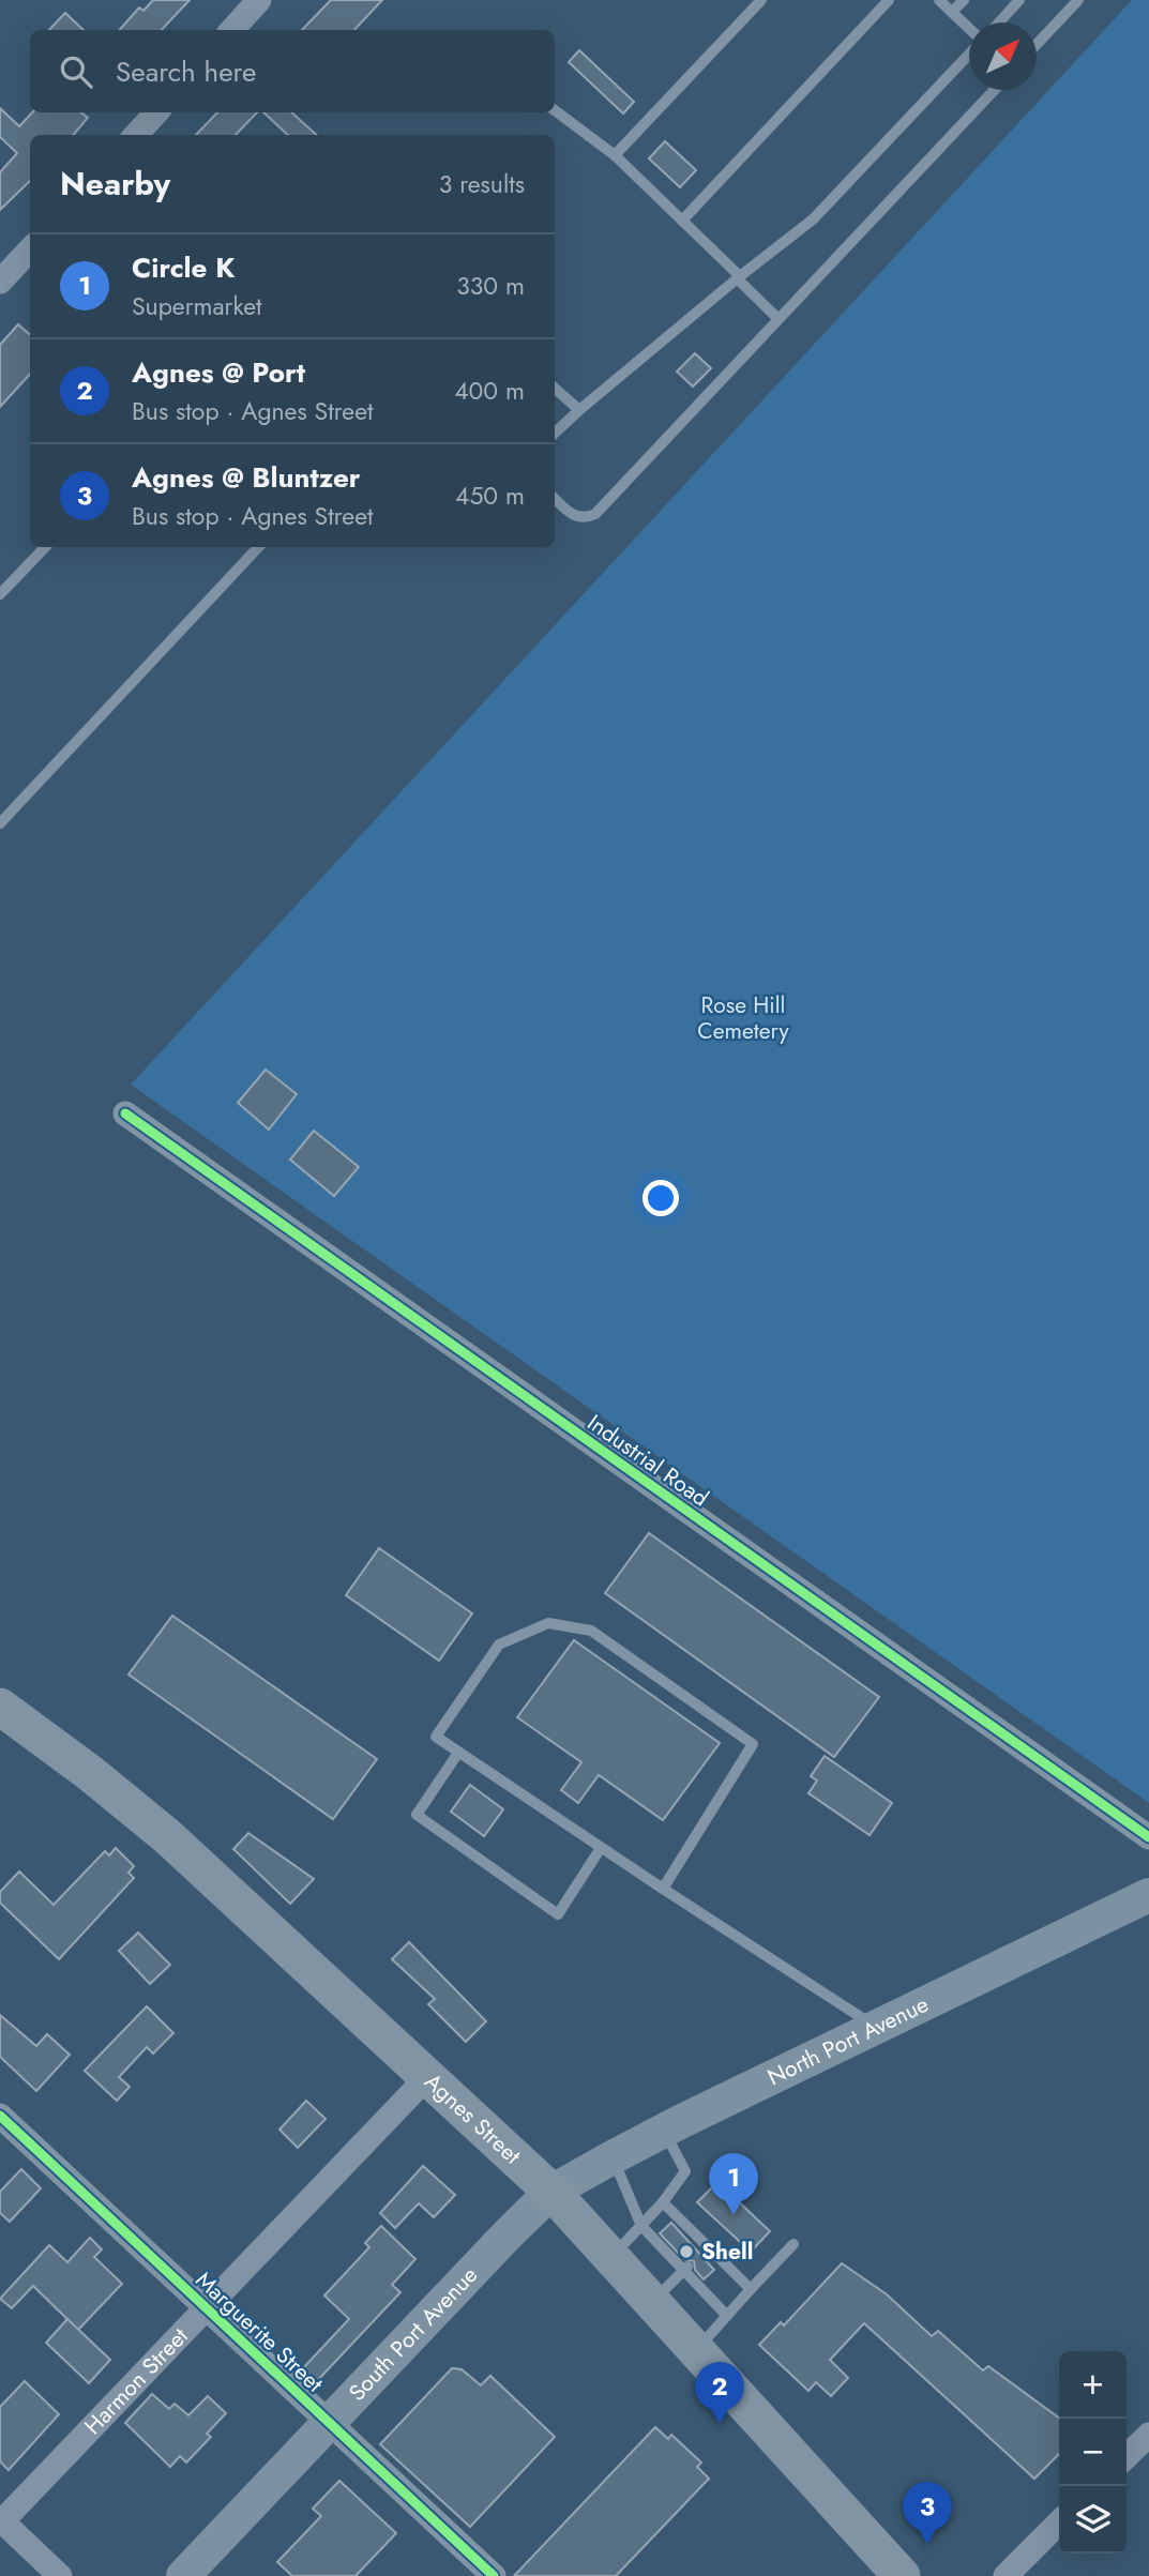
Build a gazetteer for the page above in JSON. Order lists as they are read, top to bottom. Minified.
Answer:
{"streets":{"main road":["North Port Avenue","Agnes Street","South Port Avenue"],"street":["Industrial Road","Marguerite Street","Harmon Street"]},"crossings":[["North Port Avenue","Agnes Street"],["North Port Avenue","South Port Avenue"],["Agnes Street","South Port Avenue"],["Agnes Street","Harmon Street"],["Marguerite Street","South Port Avenue"],["Marguerite Street","Harmon Street"]],"parks":["Rose Hill Cemetery"],"places":["Shell"],"north":"top right","page":{"search":"Search here","heading":["Nearby","3 results"],"list":[{"mark":"1","name":"Circle K","note":"Supermarket","value":"330 m"},{"mark":"2","name":"Agnes @ Port","note":"Bus stop · Agnes Street","value":"400 m"},{"mark":"3","name":"Agnes @ Bluntzer","note":"Bus stop · Agnes Street","value":"450 m"}],"pins":["1","2","3"],"map_buttons":["+","−"]}}
